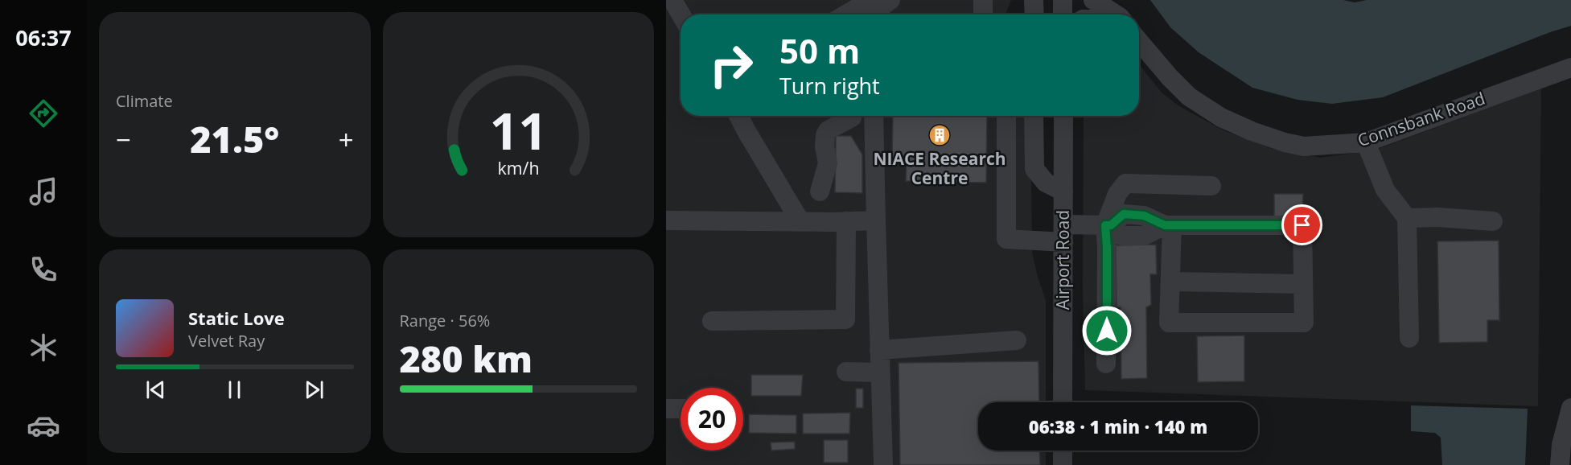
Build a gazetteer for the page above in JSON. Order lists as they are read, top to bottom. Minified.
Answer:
{"streets":{"street":["Connsbank Road","Airport Road"]},"places":{"building":["NIACE Research Centre"]},"page":{"tabs":"06:37","tile":["Climate",["Range · 56%","280 km"]],"turn":["50 m","Turn right"],"heat":["−","21.5°","+"],"song":["Static Love","Velvet Ray"],"limit":"20","trip":"06:38 · 1 min · 140 m","gauge":["11","km/h"]}}
